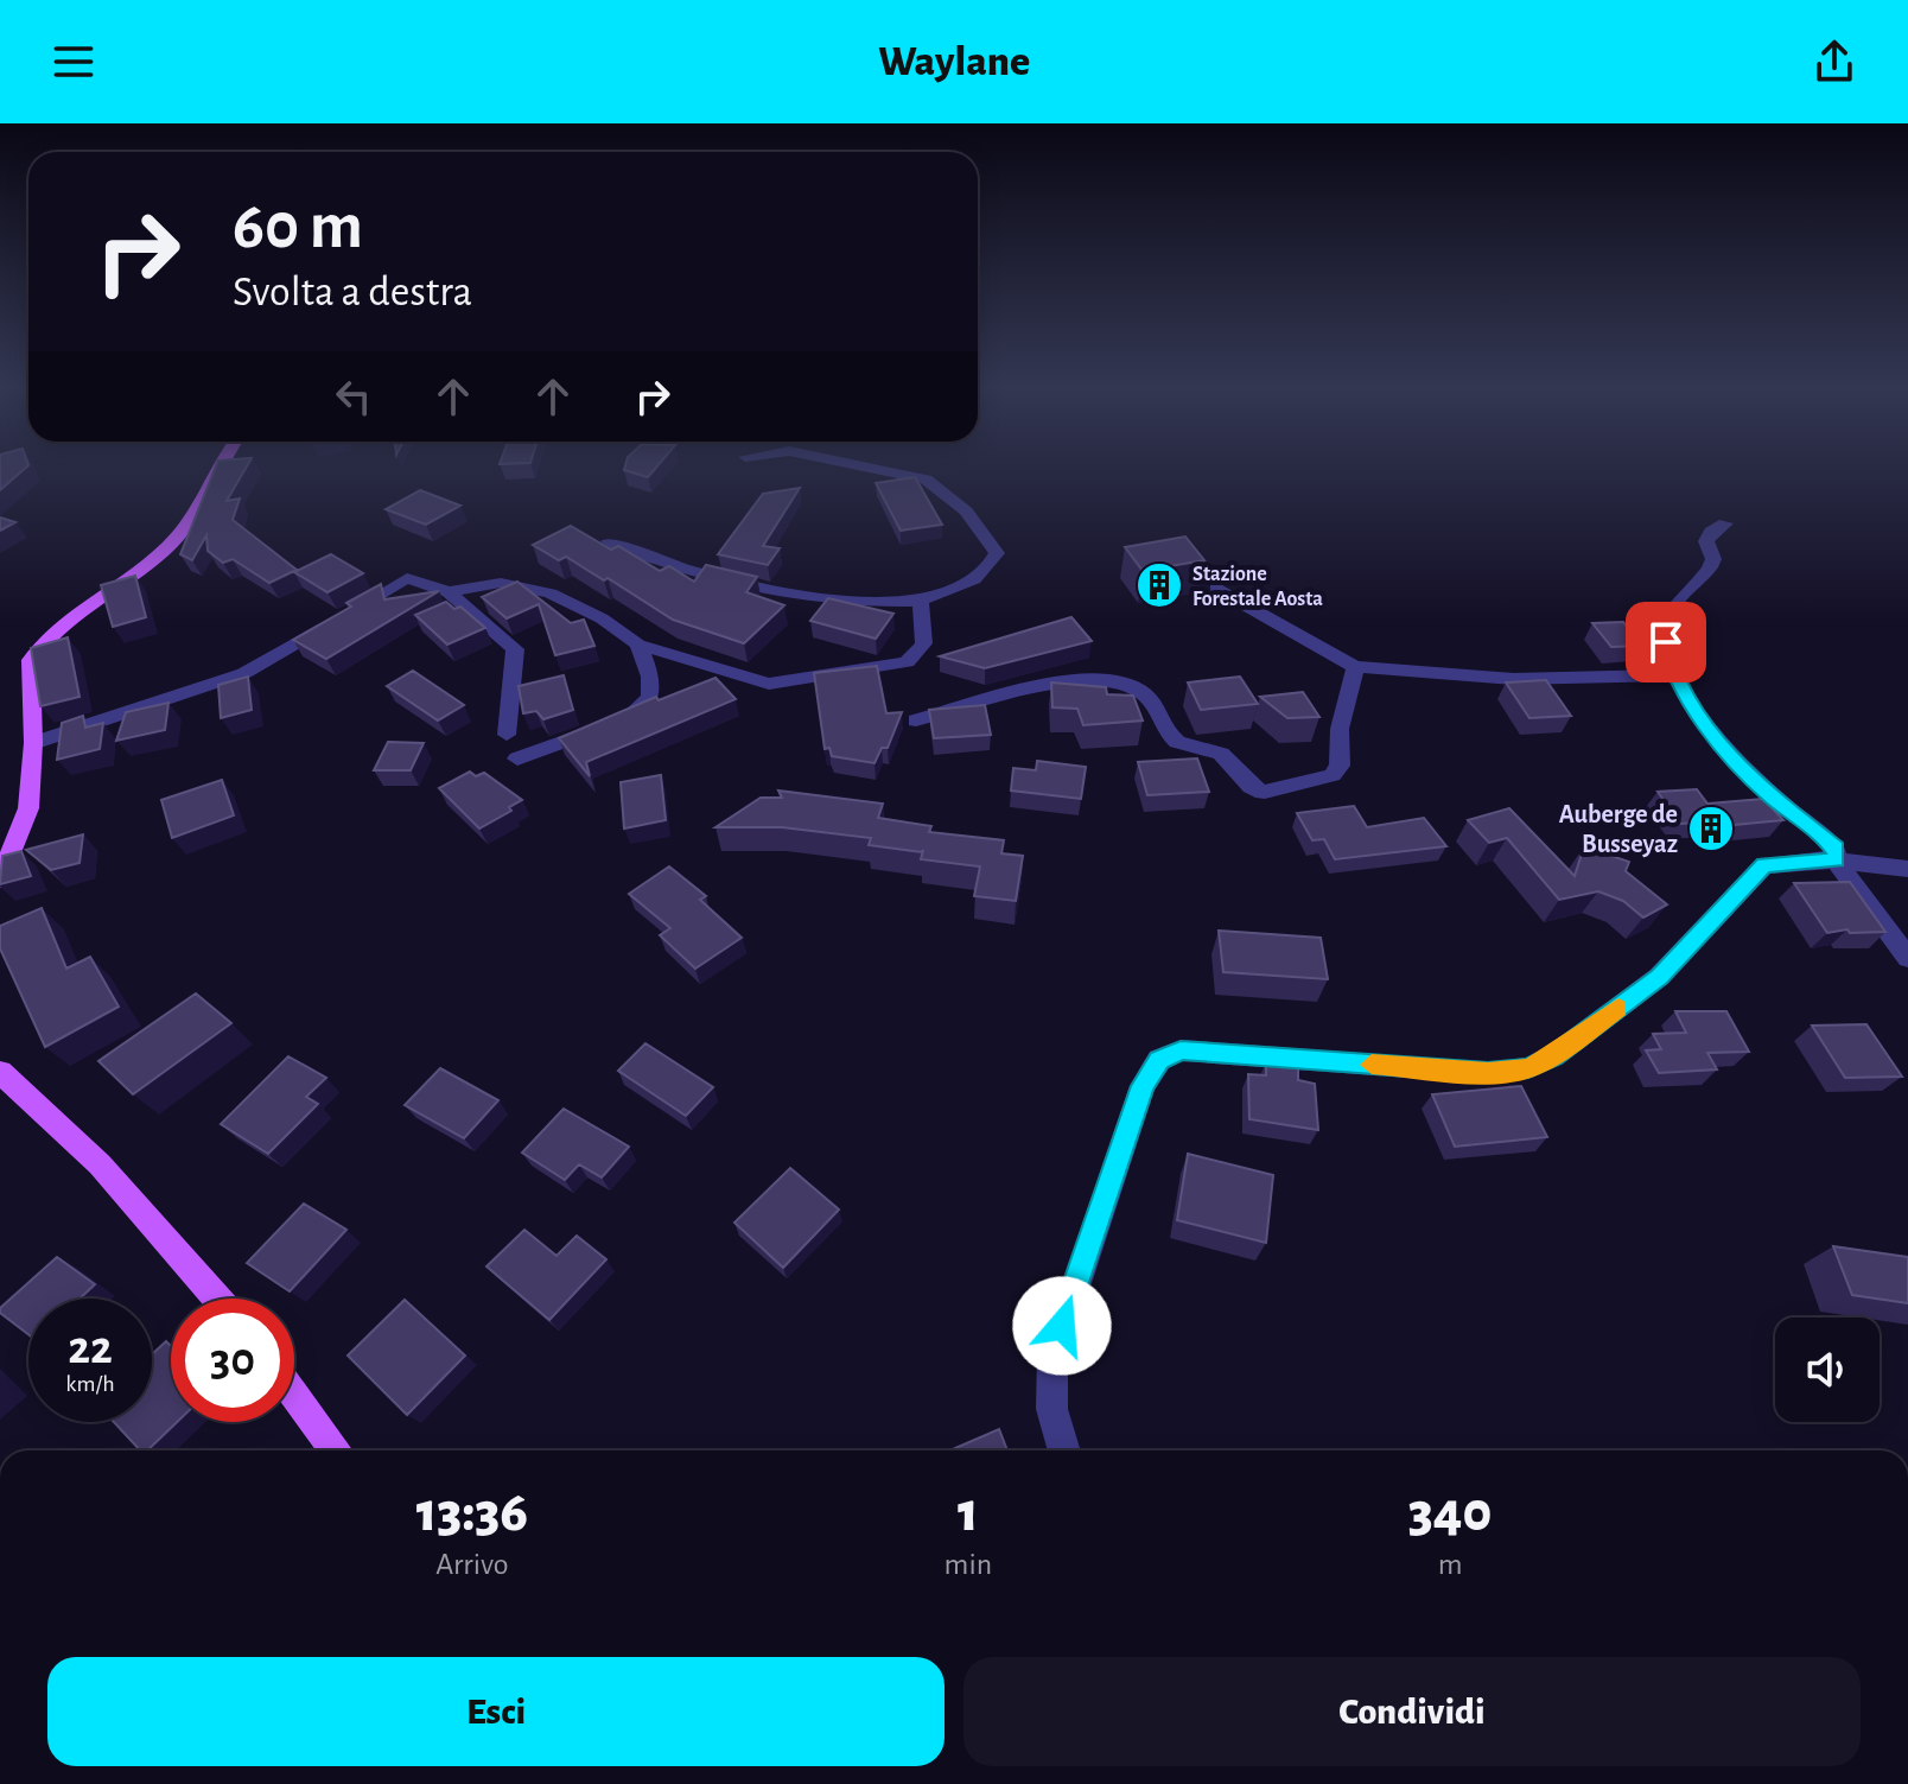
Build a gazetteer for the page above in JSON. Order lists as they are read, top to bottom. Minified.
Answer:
{"places":{"building":["Stazione Forestale Aosta","Auberge de Busseyaz"]},"page":{"header":"Waylane","turn":["60 m","Svolta a destra"],"speed":"22 km/h","limit":"30","eta":["13:36","Arrivo","1","min","340","m"],"buttons":["Esci","Condividi"]}}
